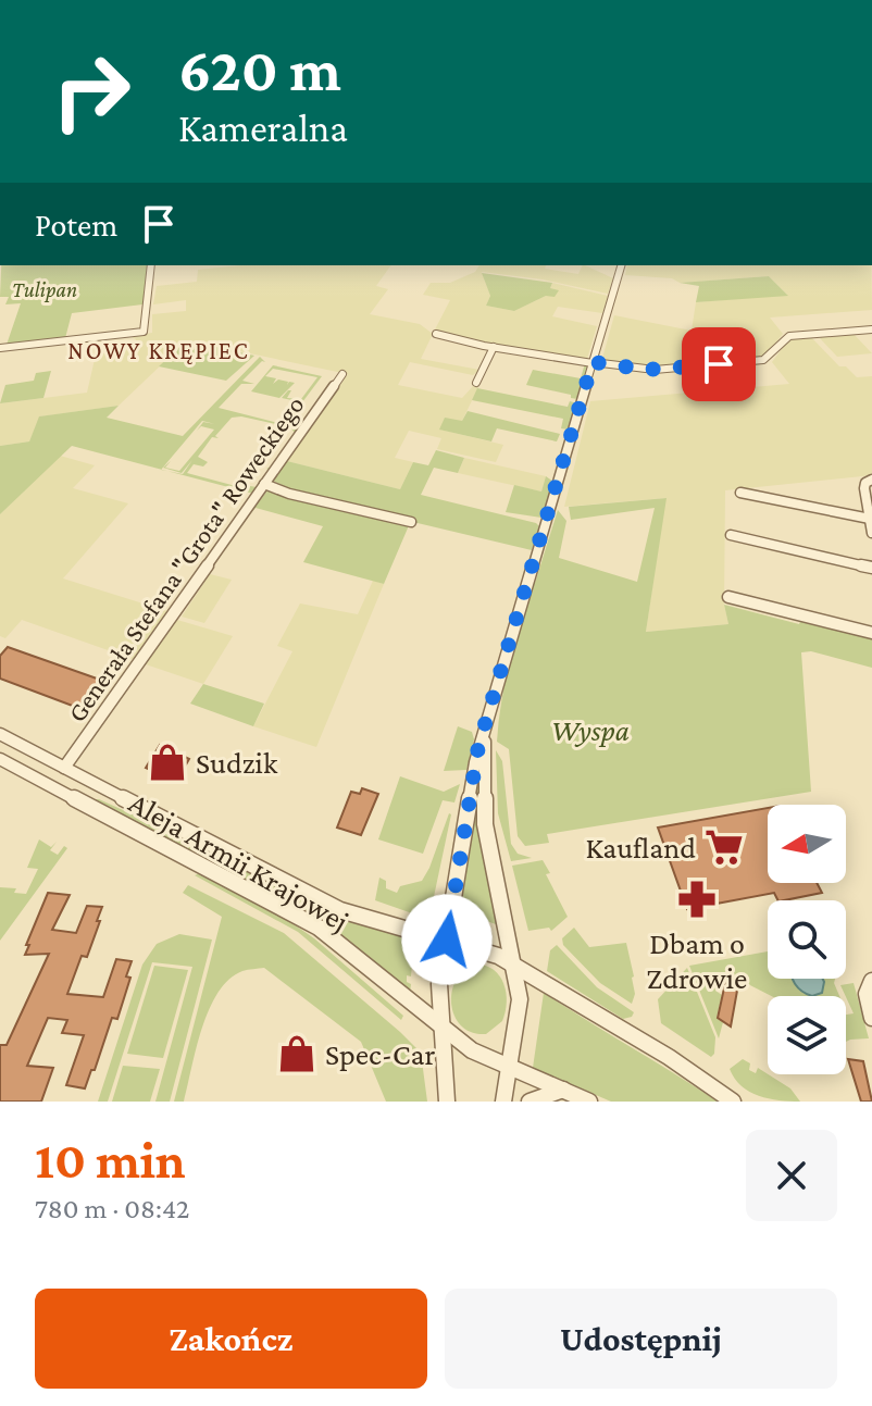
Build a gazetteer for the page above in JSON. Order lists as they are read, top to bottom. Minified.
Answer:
{"streets":{"street":["Generała Stefana \"Grota\" Roweckiego","Aleja Armii Krajowej"]},"crossings":[["Generała Stefana \"Grota\" Roweckiego","Aleja Armii Krajowej"]],"districts":["NOWY KRĘPIEC"],"parks":["Tulipan","Wyspa"],"places":{"shop":["Sudzik","Spec-Car"],"supermarket":["Kaufland"],"pharmacy":["Dbam o Zdrowie"]},"north":"left","page":{"turn":["620 m","Kameralna"],"then":"Potem","heading":["10 min","780 m · 08:42"],"buttons":["Zakończ","Udostępnij"]}}
